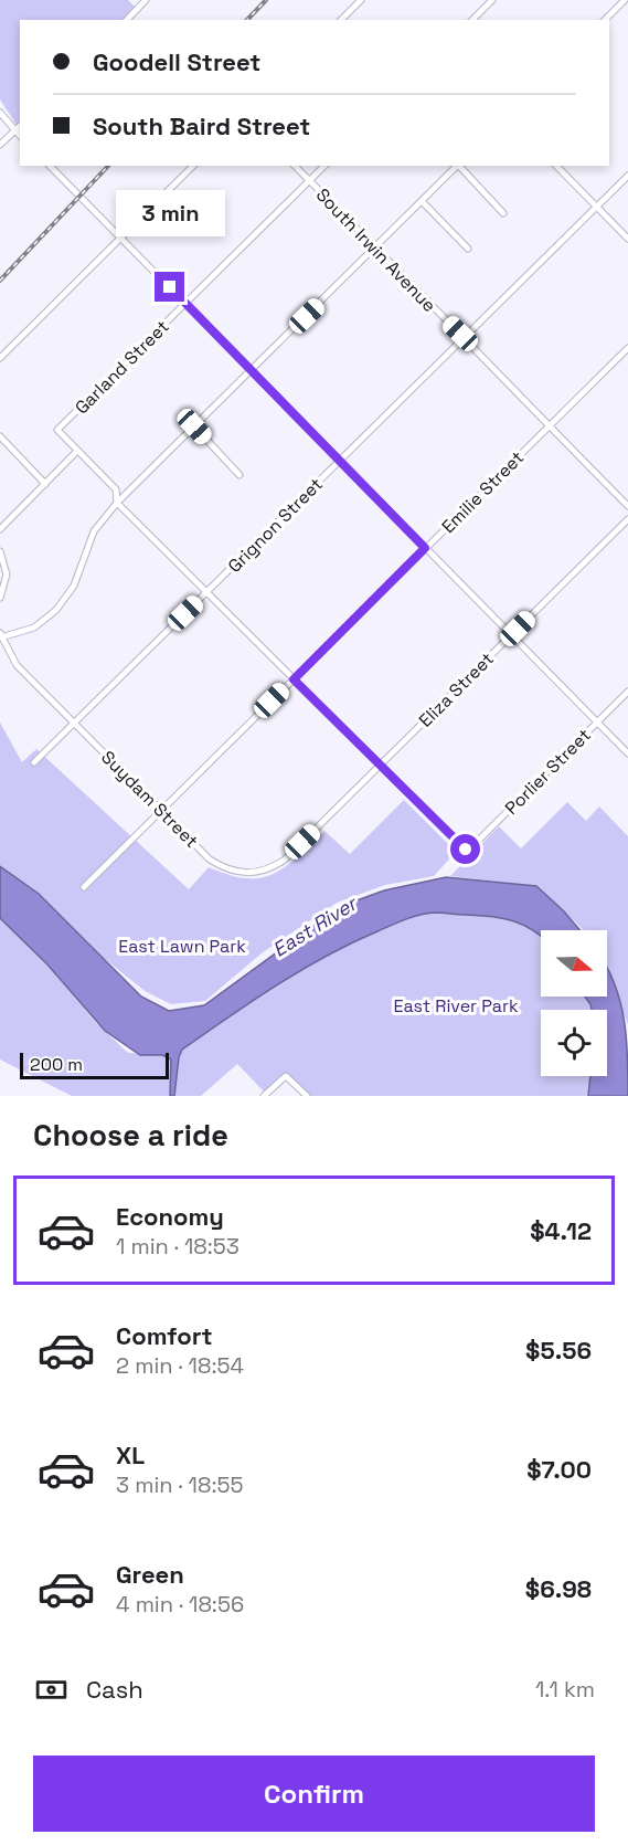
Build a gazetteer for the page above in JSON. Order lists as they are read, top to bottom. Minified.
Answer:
{"streets":{"street":["South Irwin Avenue","Garland Street","Emilie Street","Grignon Street","Eliza Street","Porlier Street","Suydam Street"]},"crossings":[["South Irwin Avenue","Garland Street"],["South Irwin Avenue","Emilie Street"],["South Irwin Avenue","Grignon Street"],["Emilie Street","Suydam Street"],["Grignon Street","Suydam Street"],["Eliza Street","Porlier Street"],["Eliza Street","Suydam Street"]],"water":["East River"],"parks":["East Lawn Park","East River Park"],"scale_bar":"200 m","north":"right","page":{"banner":["Goodell Street","South Baird Street"],"bubble":"3 min","scale":"200 m","heading":"Choose a ride","list":[{"name":"Economy","note":"1 min · 18:53","value":"$4.12"},{"name":"Comfort","note":"2 min · 18:54","value":"$5.56"},{"name":"XL","note":"3 min · 18:55","value":"$7.00"},{"name":"Green","note":"4 min · 18:56","value":"$6.98"}],"pay":["Cash","1.1 km"],"buttons":"Confirm"}}
